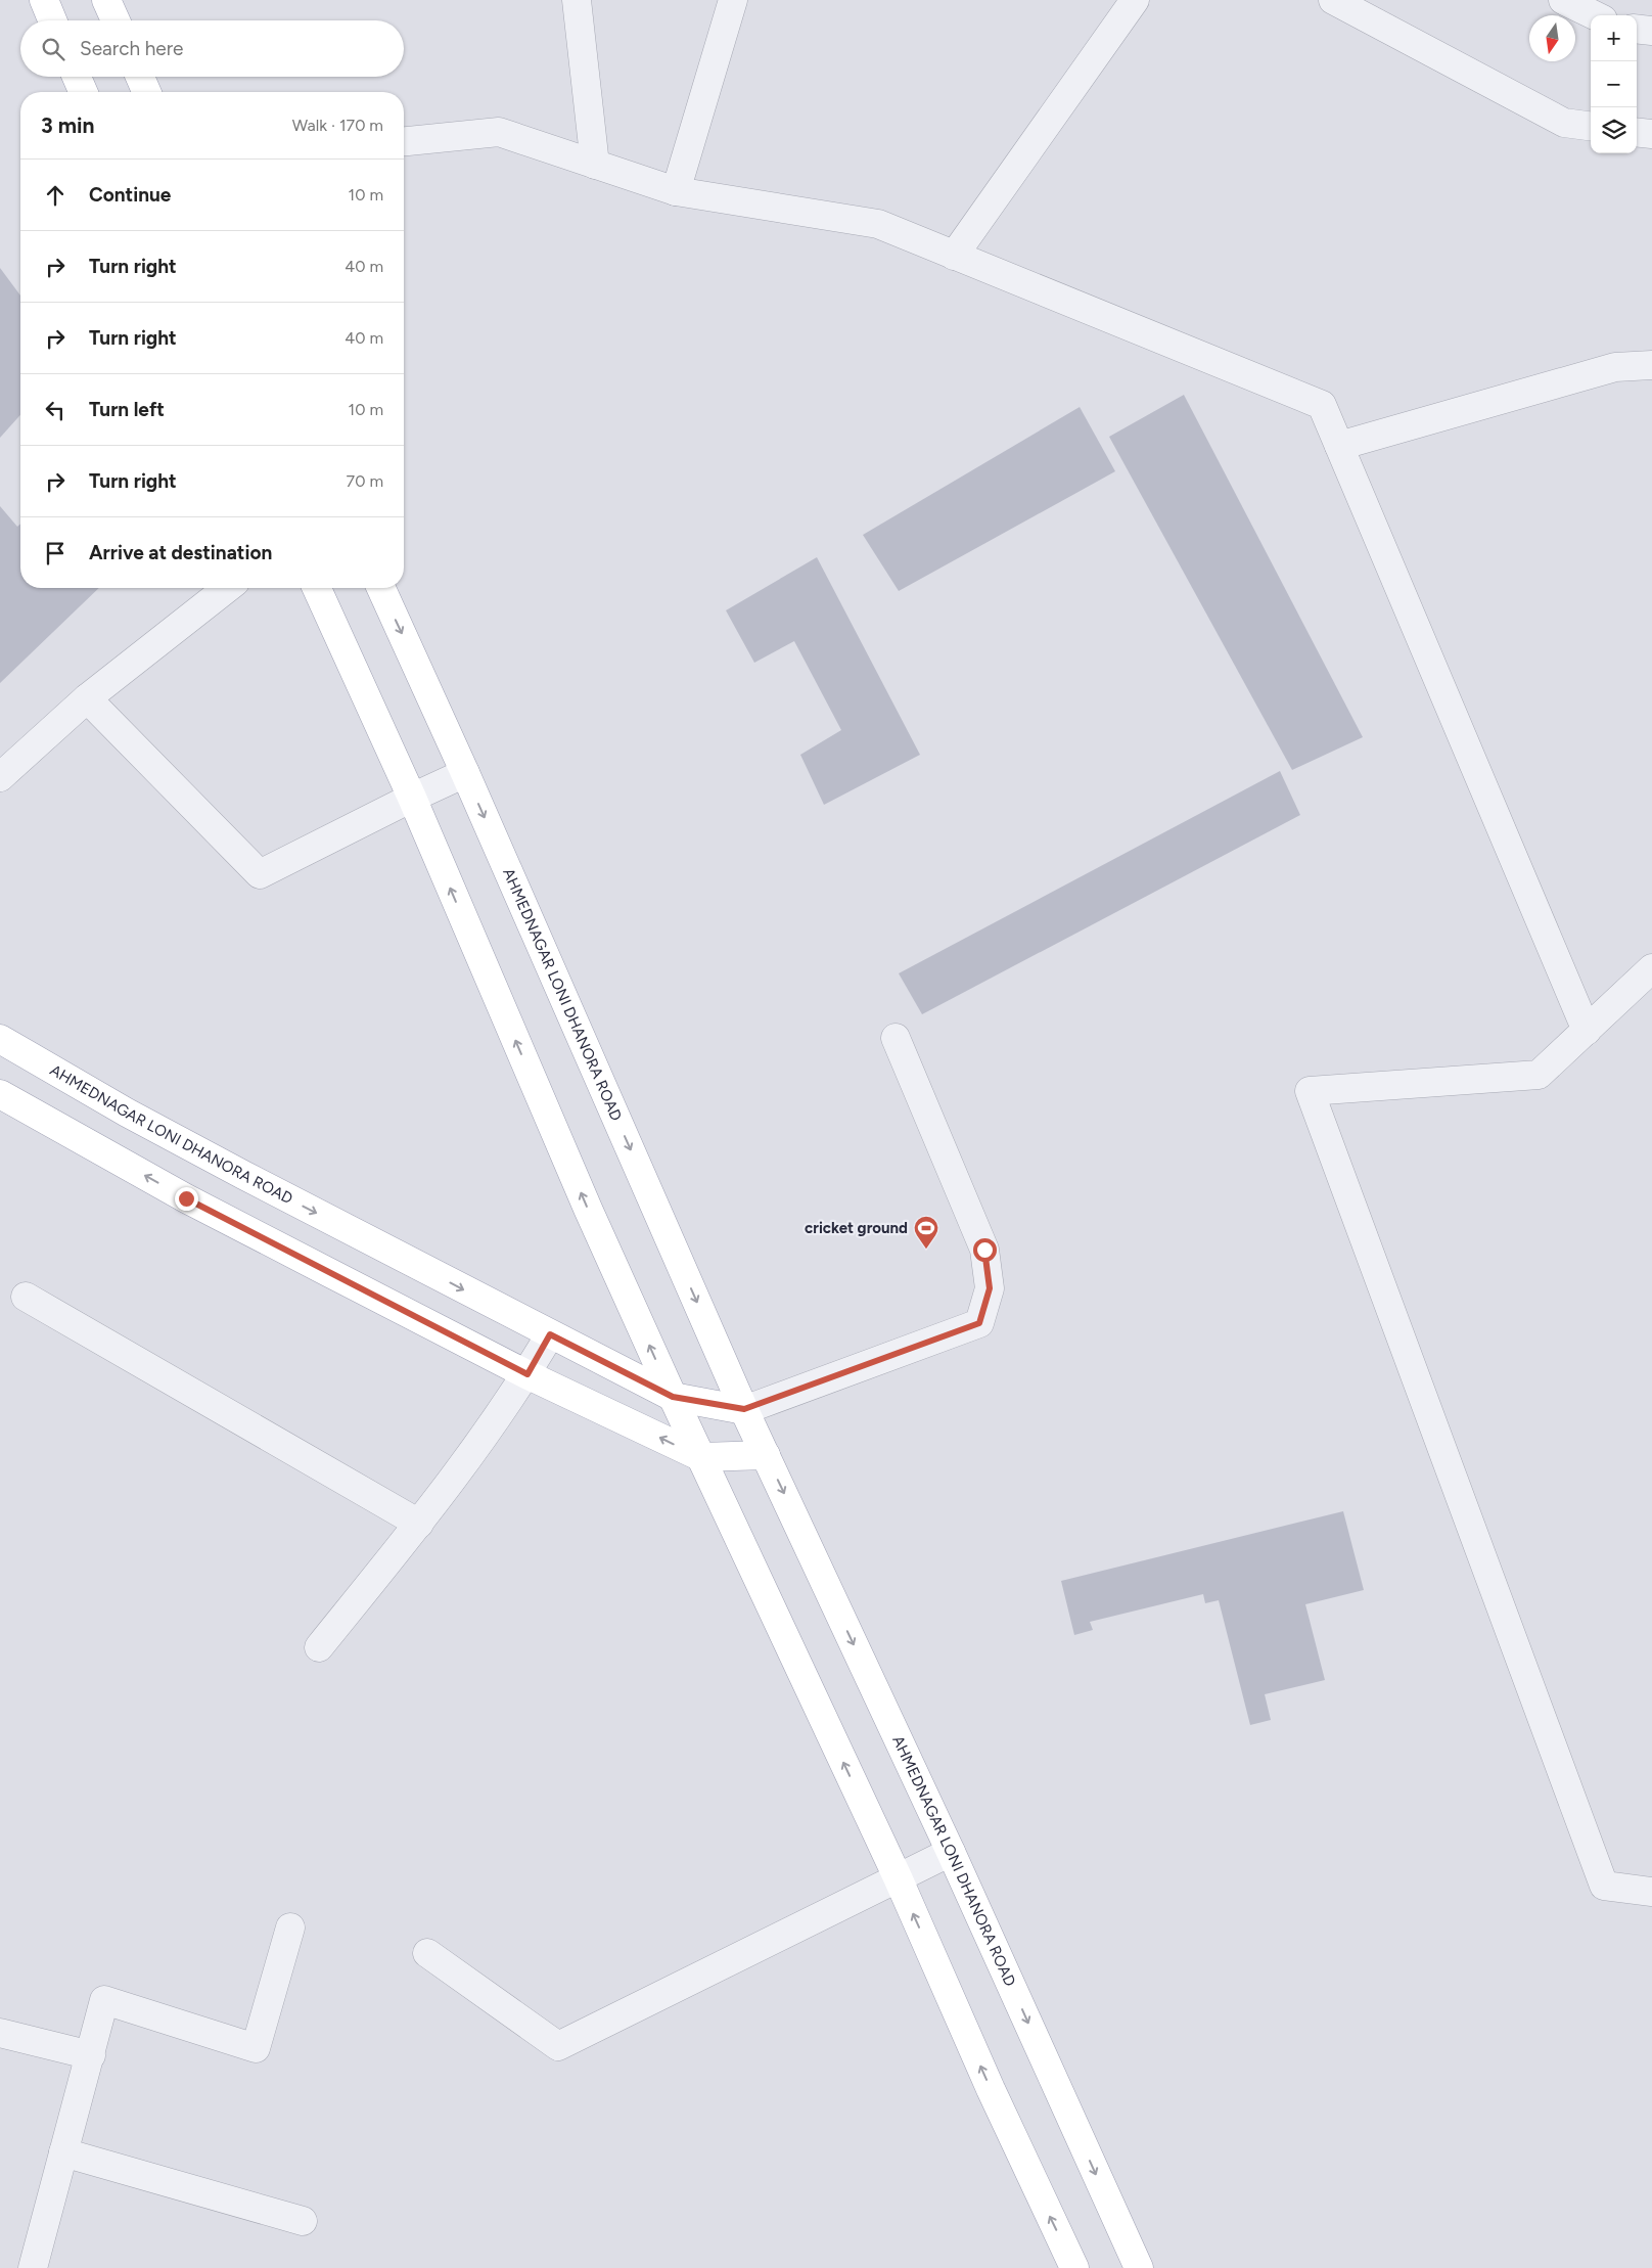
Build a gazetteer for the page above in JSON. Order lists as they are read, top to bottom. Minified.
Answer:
{"streets":{"main road":["AHMEDNAGAR LONI DHANORA ROAD"]},"places":{"sports":["cricket ground"]},"north":"bottom","page":{"map_buttons":["+","−"],"search":"Search here","heading":["3 min","Walk · 170 m"],"list":[["Continue","10 m"],["Turn right","40 m"],["Turn right","40 m"],["Turn left","10 m"],["Turn right","70 m"],"Arrive at destination"]}}
